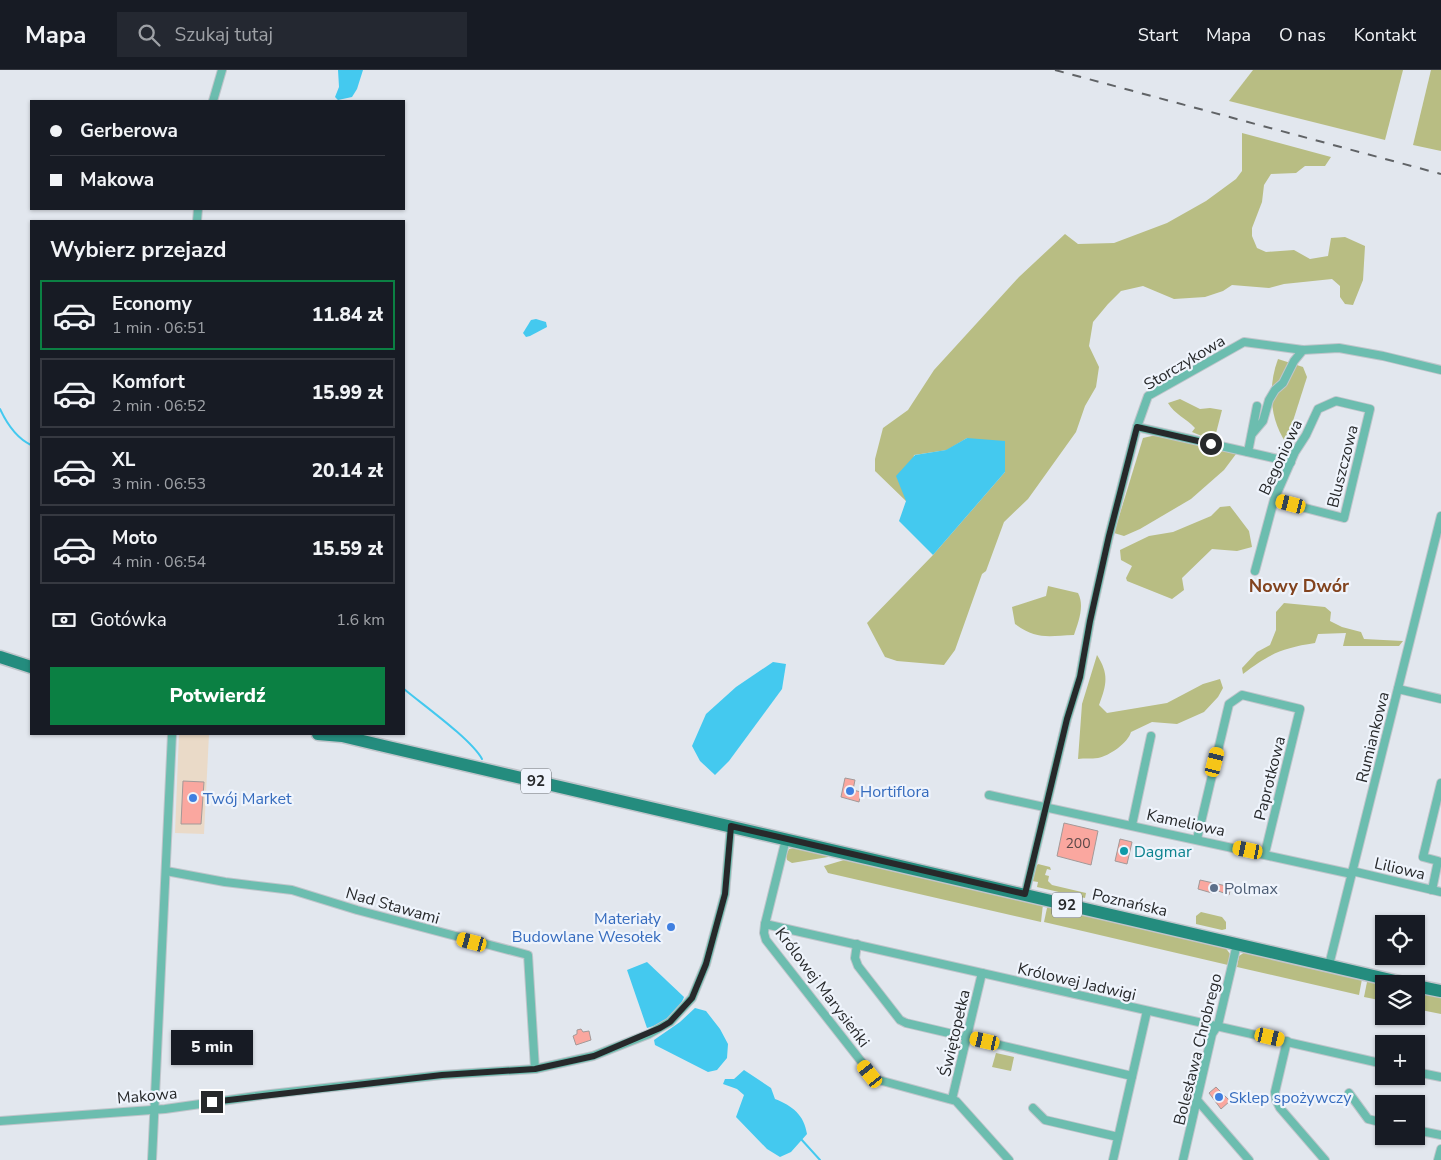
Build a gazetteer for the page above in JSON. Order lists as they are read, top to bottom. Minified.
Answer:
{"streets":{"main road":["92","Poznańska"],"street":["Storczykowa","Begoniowa","Bluszczowa","Rumiankowa","Paprotkowa","Kameliowa","Liliowa","Nad Stawami","Królowej Jadwigi","Królowej Marysieńki","Świętopełka","Bolesława Chrobrego","Makowa"]},"crossings":[["Storczykowa","Kameliowa"],["Storczykowa","Poznańska"],["Begoniowa","Bluszczowa"],["Rumiankowa","Kameliowa"],["Rumiankowa","Liliowa"],["Rumiankowa","Poznańska"],["Paprotkowa","Kameliowa"],["92","Poznańska"],["92","Makowa"],["Kameliowa","Liliowa"],["Poznańska","Bolesława Chrobrego"],["Nad Stawami","Makowa"],["Królowej Jadwigi","Królowej Marysieńki"],["Królowej Jadwigi","Świętopełka"],["Królowej Jadwigi","Bolesława Chrobrego"],["Królowej Marysieńki","Świętopełka"]],"districts":["Nowy Dwór"],"places":["Hortiflora","Twój Market","Dagmar","Polmax","Materiały Budowlane Wesołek","Sklep spożywczy"],"house_numbers":["200"],"page":{"header":"Mapa","search":"Szukaj tutaj","nav":["Start","Mapa","O nas","Kontakt"],"banner":["Gerberowa","Makowa"],"heading":"Wybierz przejazd","list":[{"name":"Economy","note":"1 min · 06:51","value":"11.84 zł"},{"name":"Komfort","note":"2 min · 06:52","value":"15.99 zł"},{"name":"XL","note":"3 min · 06:53","value":"20.14 zł"},{"name":"Moto","note":"4 min · 06:54","value":"15.59 zł"}],"pay":["Gotówka","1.6 km"],"buttons":"Potwierdź","map_buttons":["+","−"],"bubble":"5 min"}}
